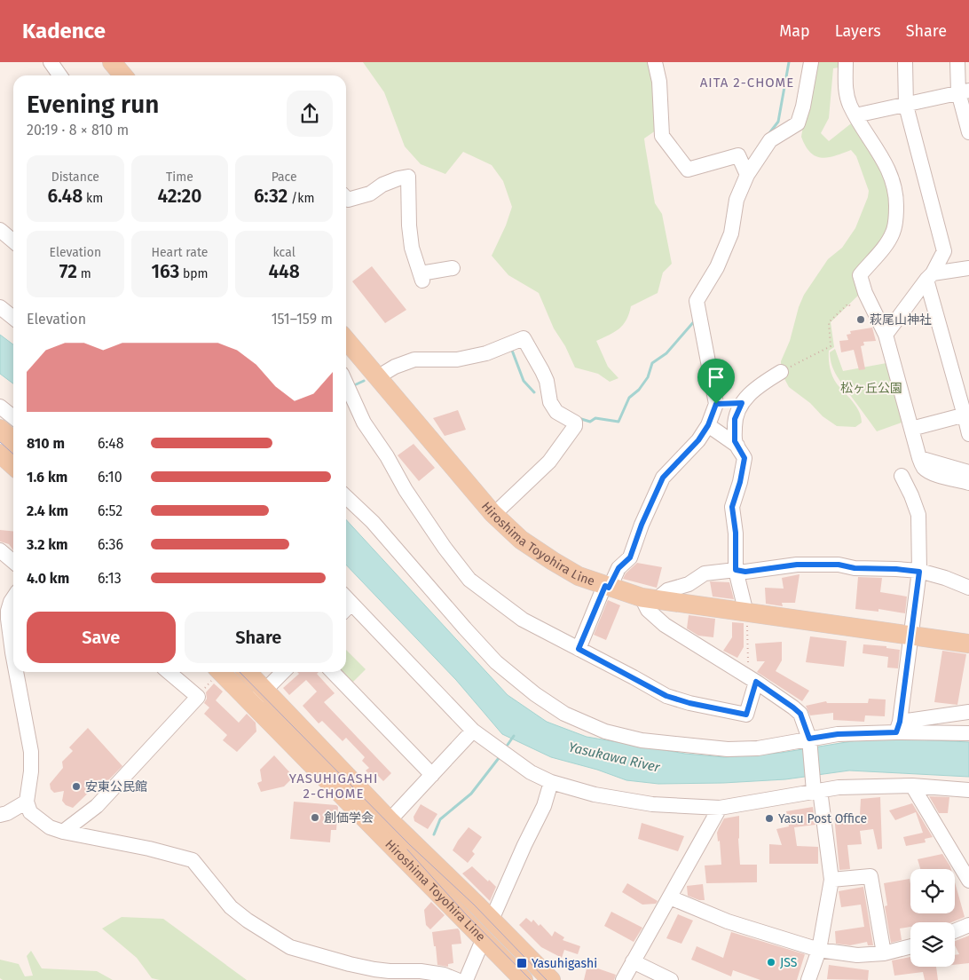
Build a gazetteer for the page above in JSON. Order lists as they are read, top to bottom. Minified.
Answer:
{"streets":{"main road":["Hiroshima Toyohira Line"]},"districts":["AITA 2-CHOME","YASUHIGASHI 2-CHOME"],"water":["Yasukawa River"],"parks":["松ヶ丘公園"],"places":{"other":["萩尾山神社","安東公民館","創価学会","Yasu Post Office","JSS"],"transit":["Yasuhigashi"]},"page":{"header":"Kadence","nav":["Map","Layers","Share"],"heading":["Evening run","20:19 · 8 × 810 m"],"stats":[["Distance","6.48 km"],["Time","42:20"],["Pace","6:32 /km"],["Elevation","72 m"],["Heart rate","163 bpm"],["kcal","448"]],"chart":["Elevation","151–159 m"],"list":[{"name":"810 m","note":"6:48"},{"name":"1.6 km","note":"6:10"},{"name":"2.4 km","note":"6:52"},{"name":"3.2 km","note":"6:36"},{"name":"4.0 km","note":"6:13"}],"buttons":["Save","Share"]}}
